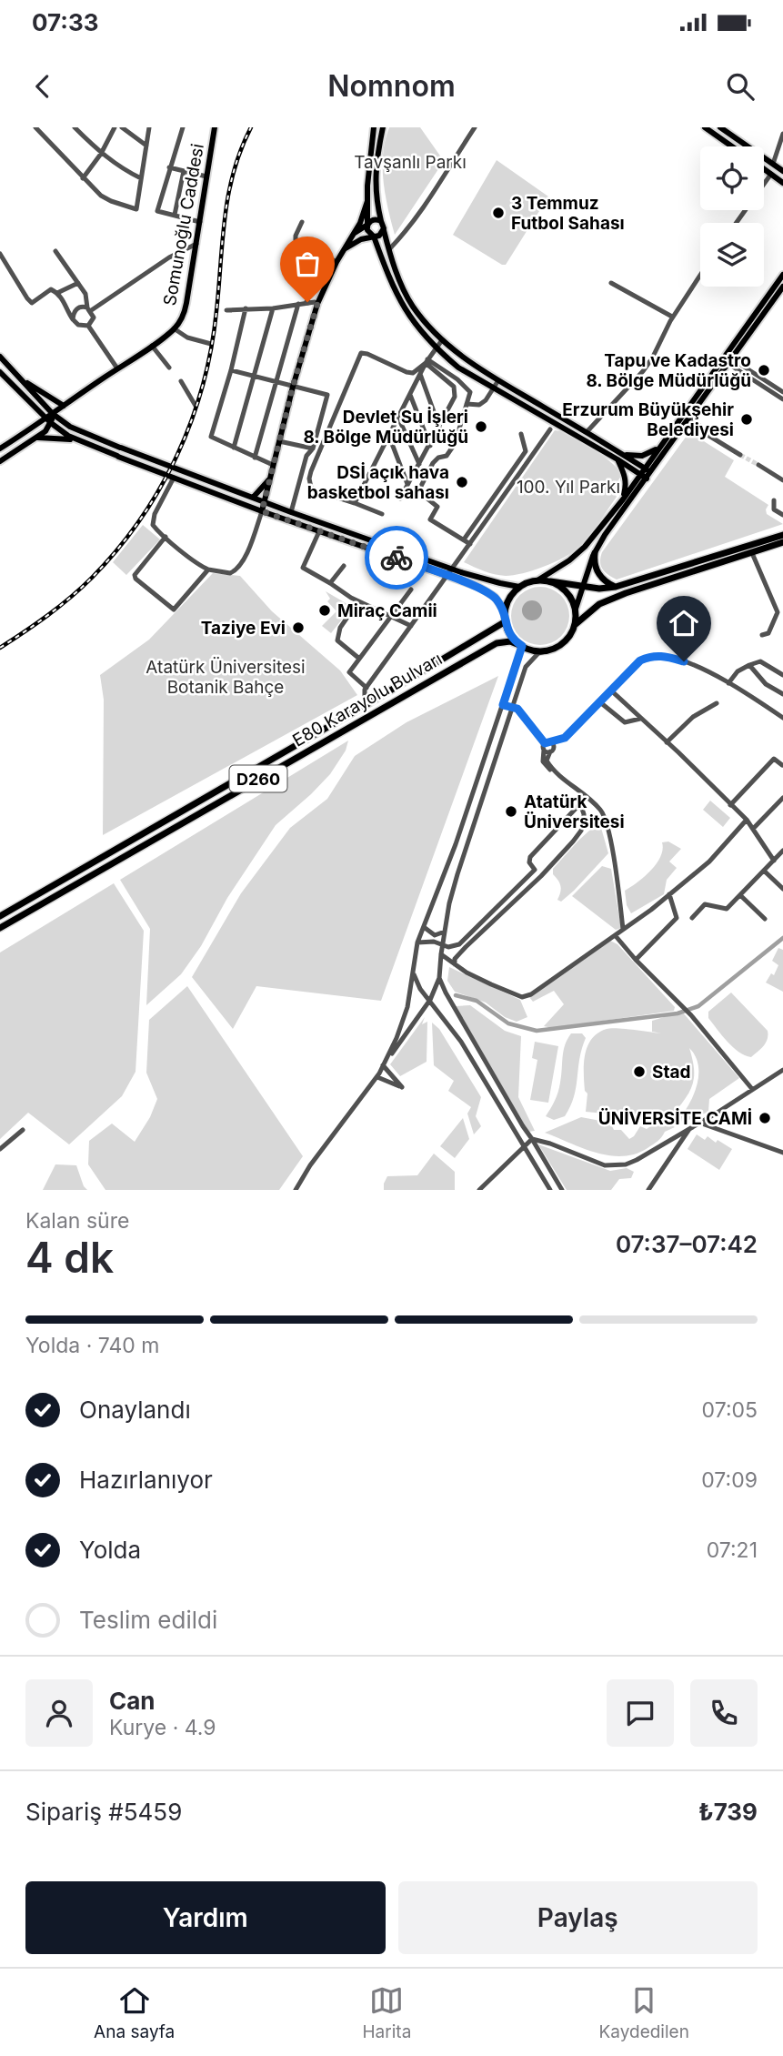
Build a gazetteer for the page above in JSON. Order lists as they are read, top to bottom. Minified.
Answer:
{"streets":{"highway":["E80 Karayolu Bulvarı","D260"],"main road":["Somunoğlu Caddesi"]},"crossings":[["E80 Karayolu Bulvarı","D260"]],"parks":["Tavşanlı Parkı","100. Yıl Parkı","Atatürk Üniversitesi Botanik Bahçe"],"places":["3 Temmuz Futbol Sahası","Tapu ve Kadastro 8. Bölge Müdürlüğü","Erzurum Büyükşehir Belediyesi","Devlet Su İşleri 8. Bölge Müdürlüğü","DSİ açık hava basketbol sahası","Miraç Camii","Taziye Evi","Atatürk Üniversitesi","Stad","ÜNİVERSİTE CAMİ"],"page":{"status":"07:33","header":"Nomnom","heading":["4 dk","Kalan süre","07:37–07:42"],"panel":["Can","Kurye · 4.9","Sipariş #5459","₺739"],"bar":"Yolda · 740 m","list":[["Onaylandı","07:05"],["Hazırlanıyor","07:09"],["Yolda","07:21"],"Teslim edildi"],"buttons":["Yardım","Paylaş"],"tabs":["Ana sayfa","Harita","Kaydedilen"]}}
